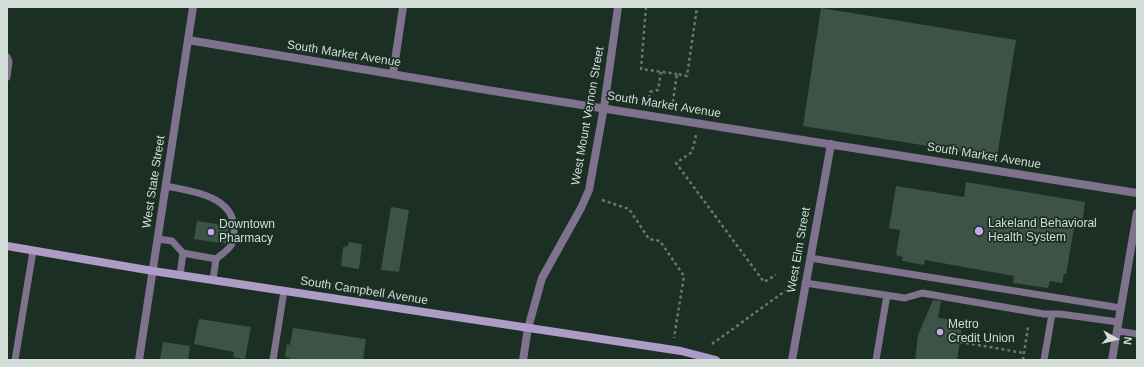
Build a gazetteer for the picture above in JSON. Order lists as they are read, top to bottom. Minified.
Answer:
{"streets":{"main road":["South Campbell Avenue"],"street":["South Market Avenue","West Mount Vernon Street","West State Street","West Elm Street"]},"crossings":[["South Market Avenue","West Mount Vernon Street"],["South Market Avenue","West State Street"],["South Market Avenue","West Elm Street"],["West Mount Vernon Street","South Campbell Avenue"],["West State Street","South Campbell Avenue"]],"places":["Lakeland Behavioral Health System","Downtown Pharmacy","Metro Credit Union"],"north":"right"}
